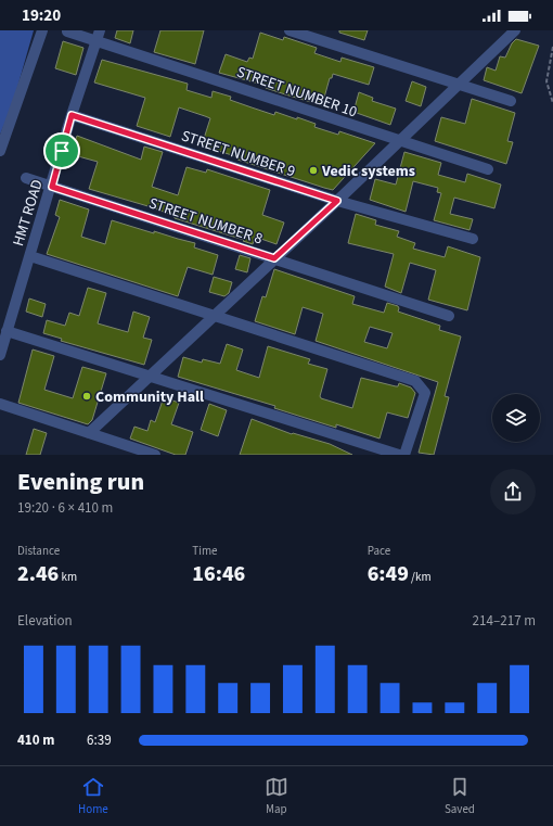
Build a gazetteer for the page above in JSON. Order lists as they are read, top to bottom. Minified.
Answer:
{"streets":{"street":["STREET NUMBER 10","STREET NUMBER 9","HMT ROAD","STREET NUMBER 8"]},"crossings":[["STREET NUMBER 10","HMT ROAD"],["STREET NUMBER 9","HMT ROAD"],["HMT ROAD","STREET NUMBER 8"]],"places":["Vedic systems","Community Hall"],"page":{"status":"19:20","heading":["Evening run","19:20 · 6 × 410 m"],"stats":[["Distance","2.46 km"],["Time","16:46"],["Pace","6:49 /km"]],"chart":["Elevation","214–217 m"],"list":[{"name":"410 m","note":"6:39"}],"tabs":["Home","Map","Saved"]}}
